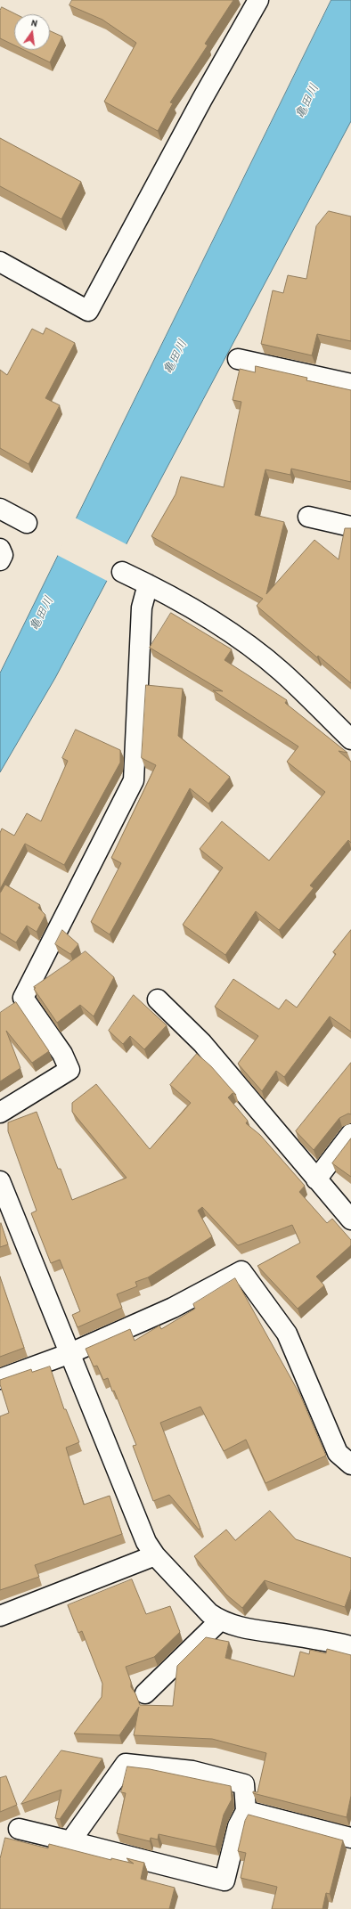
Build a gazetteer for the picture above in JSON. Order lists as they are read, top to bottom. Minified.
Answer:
{"water":["亀田川"],"north":"top"}
